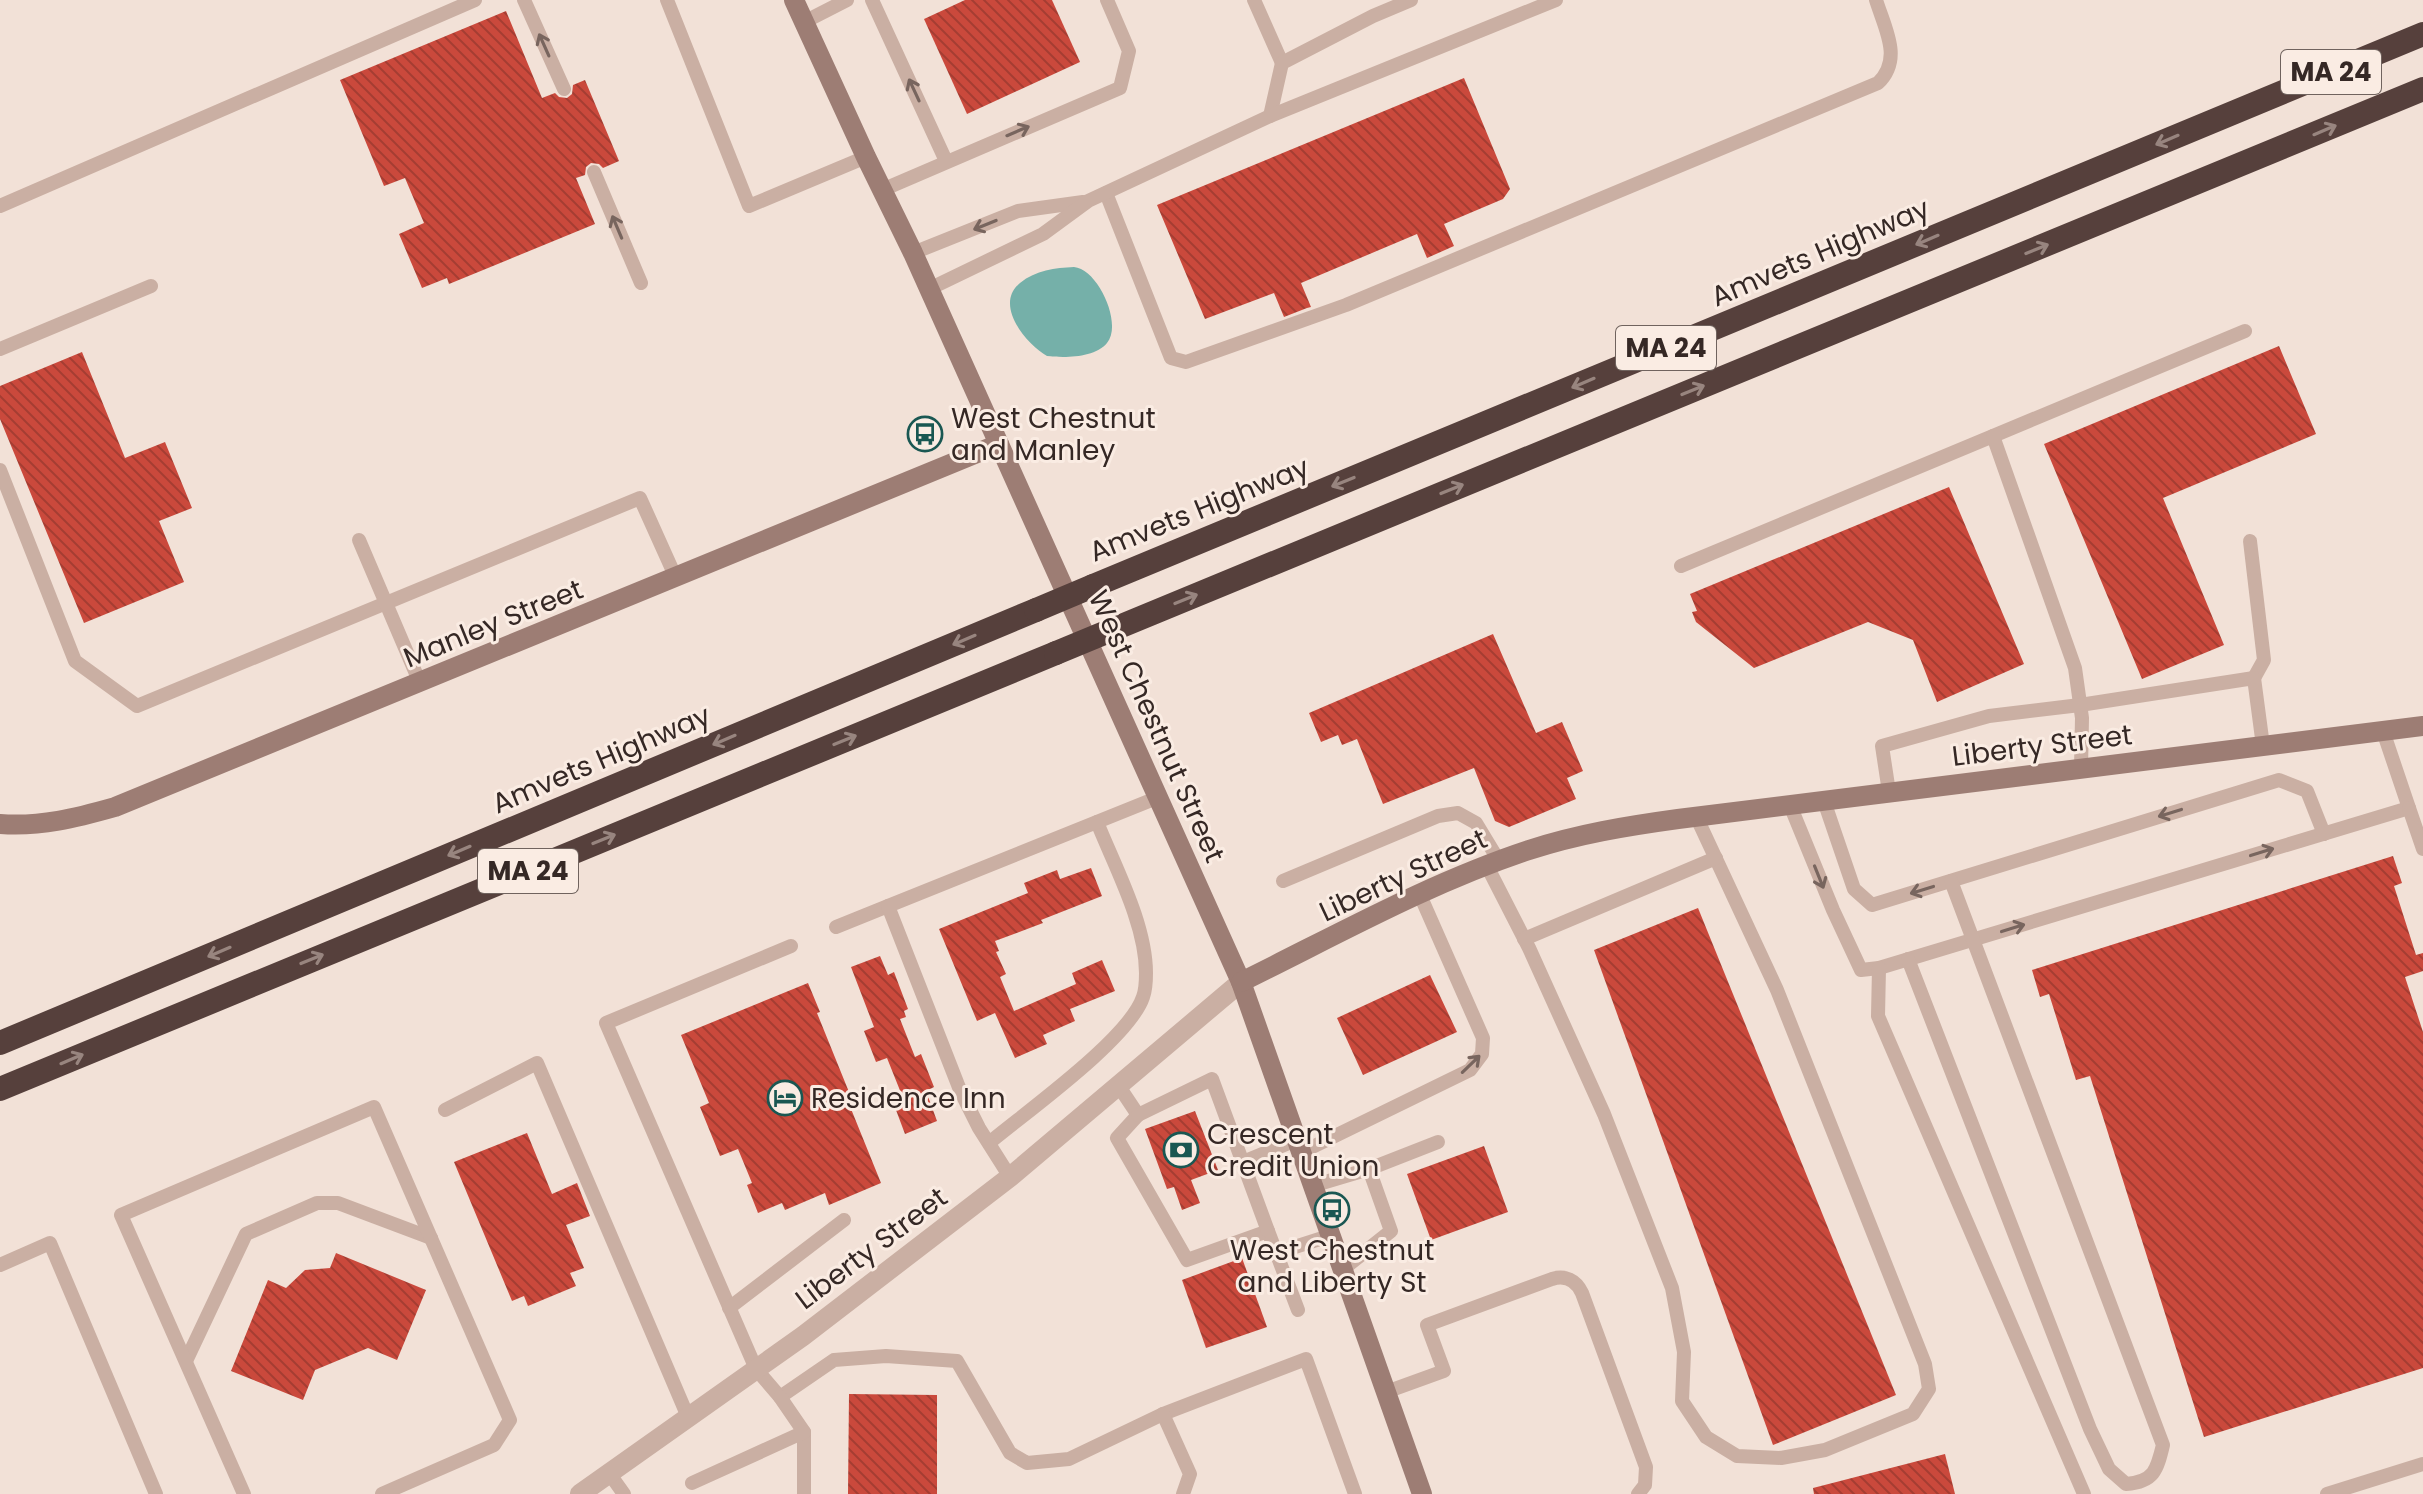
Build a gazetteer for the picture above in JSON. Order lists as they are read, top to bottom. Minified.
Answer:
{"streets":{"highway":["MA 24","Amvets Highway"],"main road":["Manley Street","West Chestnut Street","Liberty Street"]},"crossings":[["Manley Street","West Chestnut Street"],["West Chestnut Street","Liberty Street"]],"places":{"bus stop":["West Chestnut and Manley","West Chestnut and Liberty St"],"hotel":["Residence Inn"],"bank":["Crescent Credit Union"]}}
